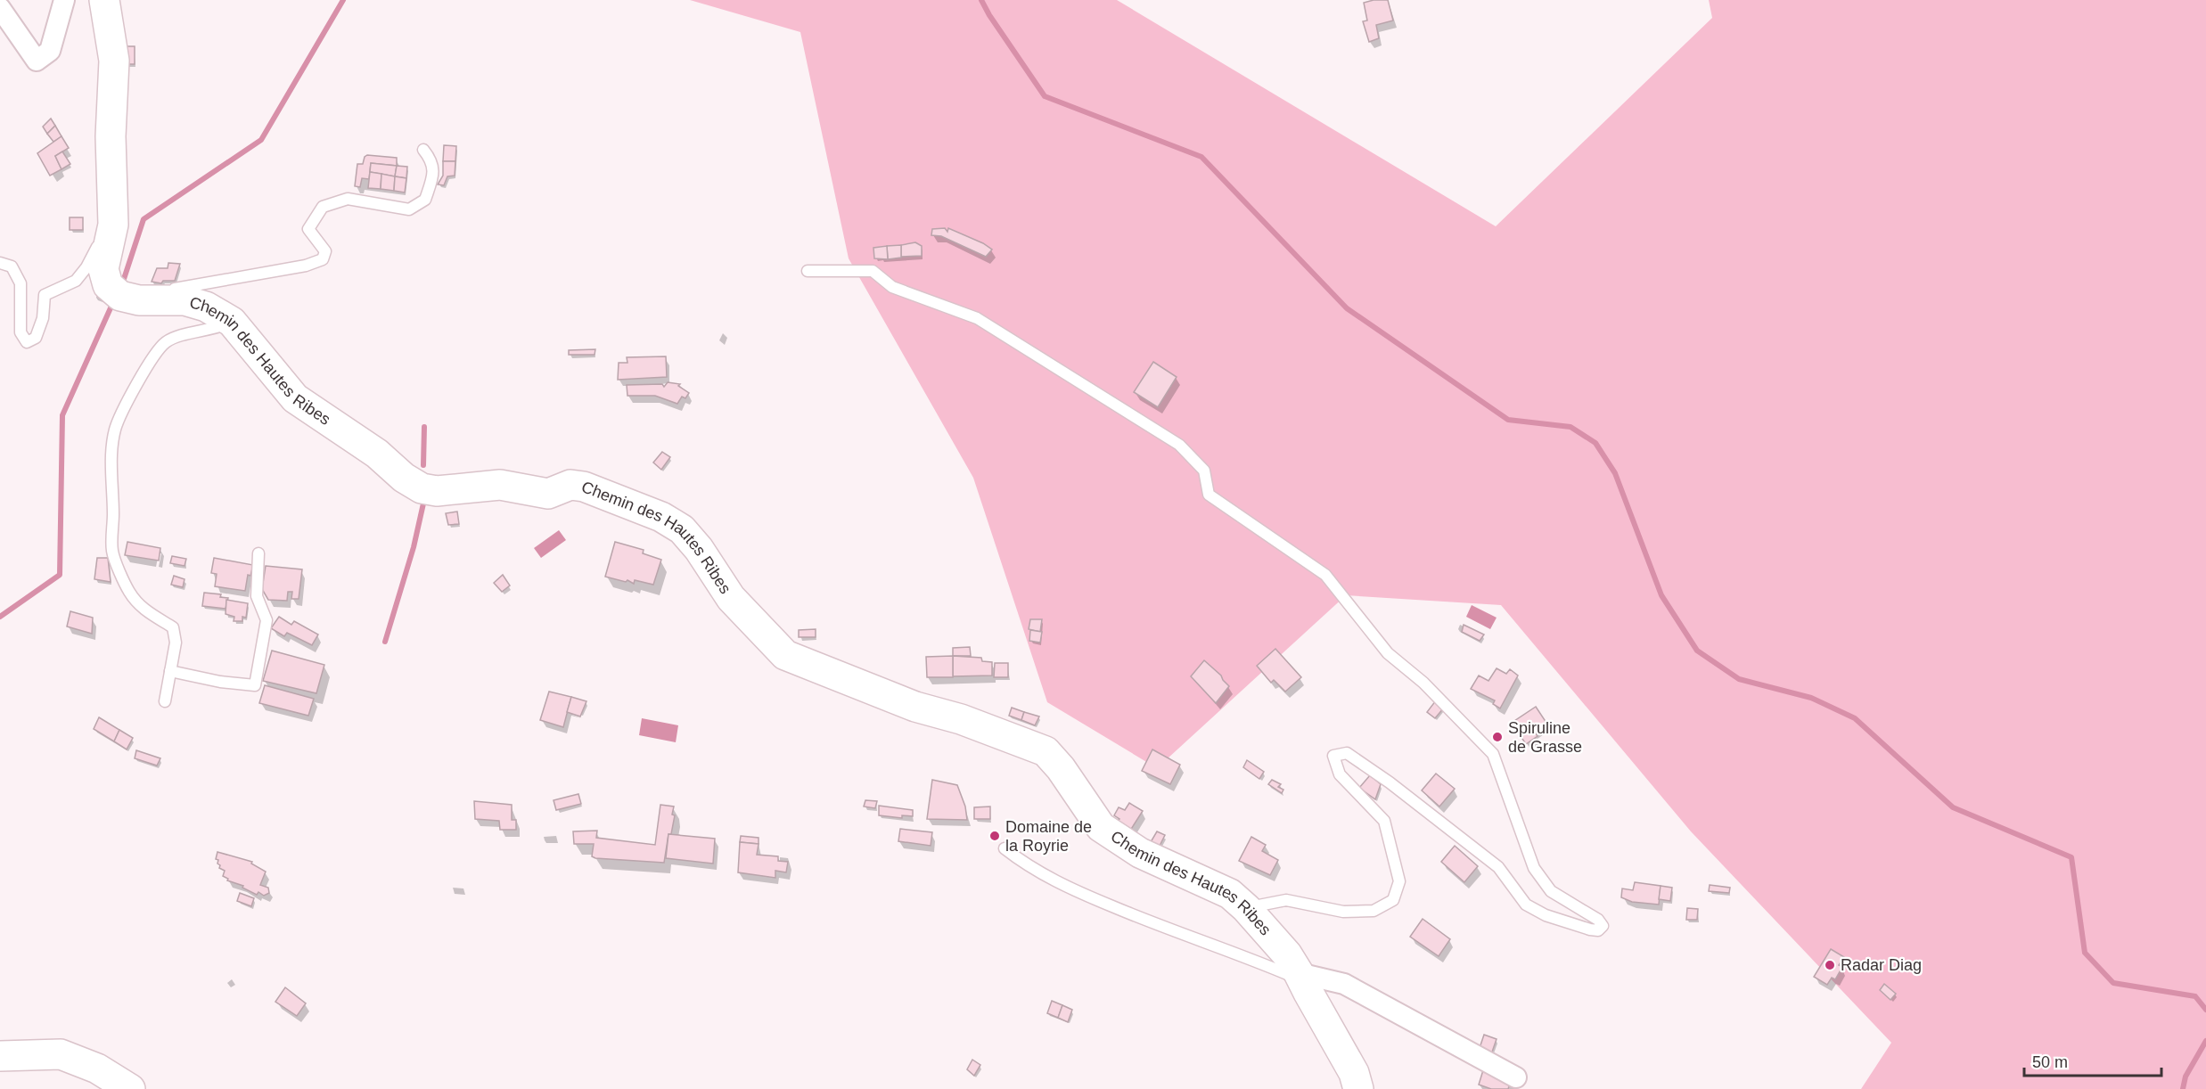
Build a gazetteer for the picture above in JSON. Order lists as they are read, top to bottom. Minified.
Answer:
{"streets":{"street":["Chemin des Hautes Ribes"]},"places":["Spiruline de Grasse","Domaine de la Royrie","Radar Diag"],"scale_bar":"50 m"}
